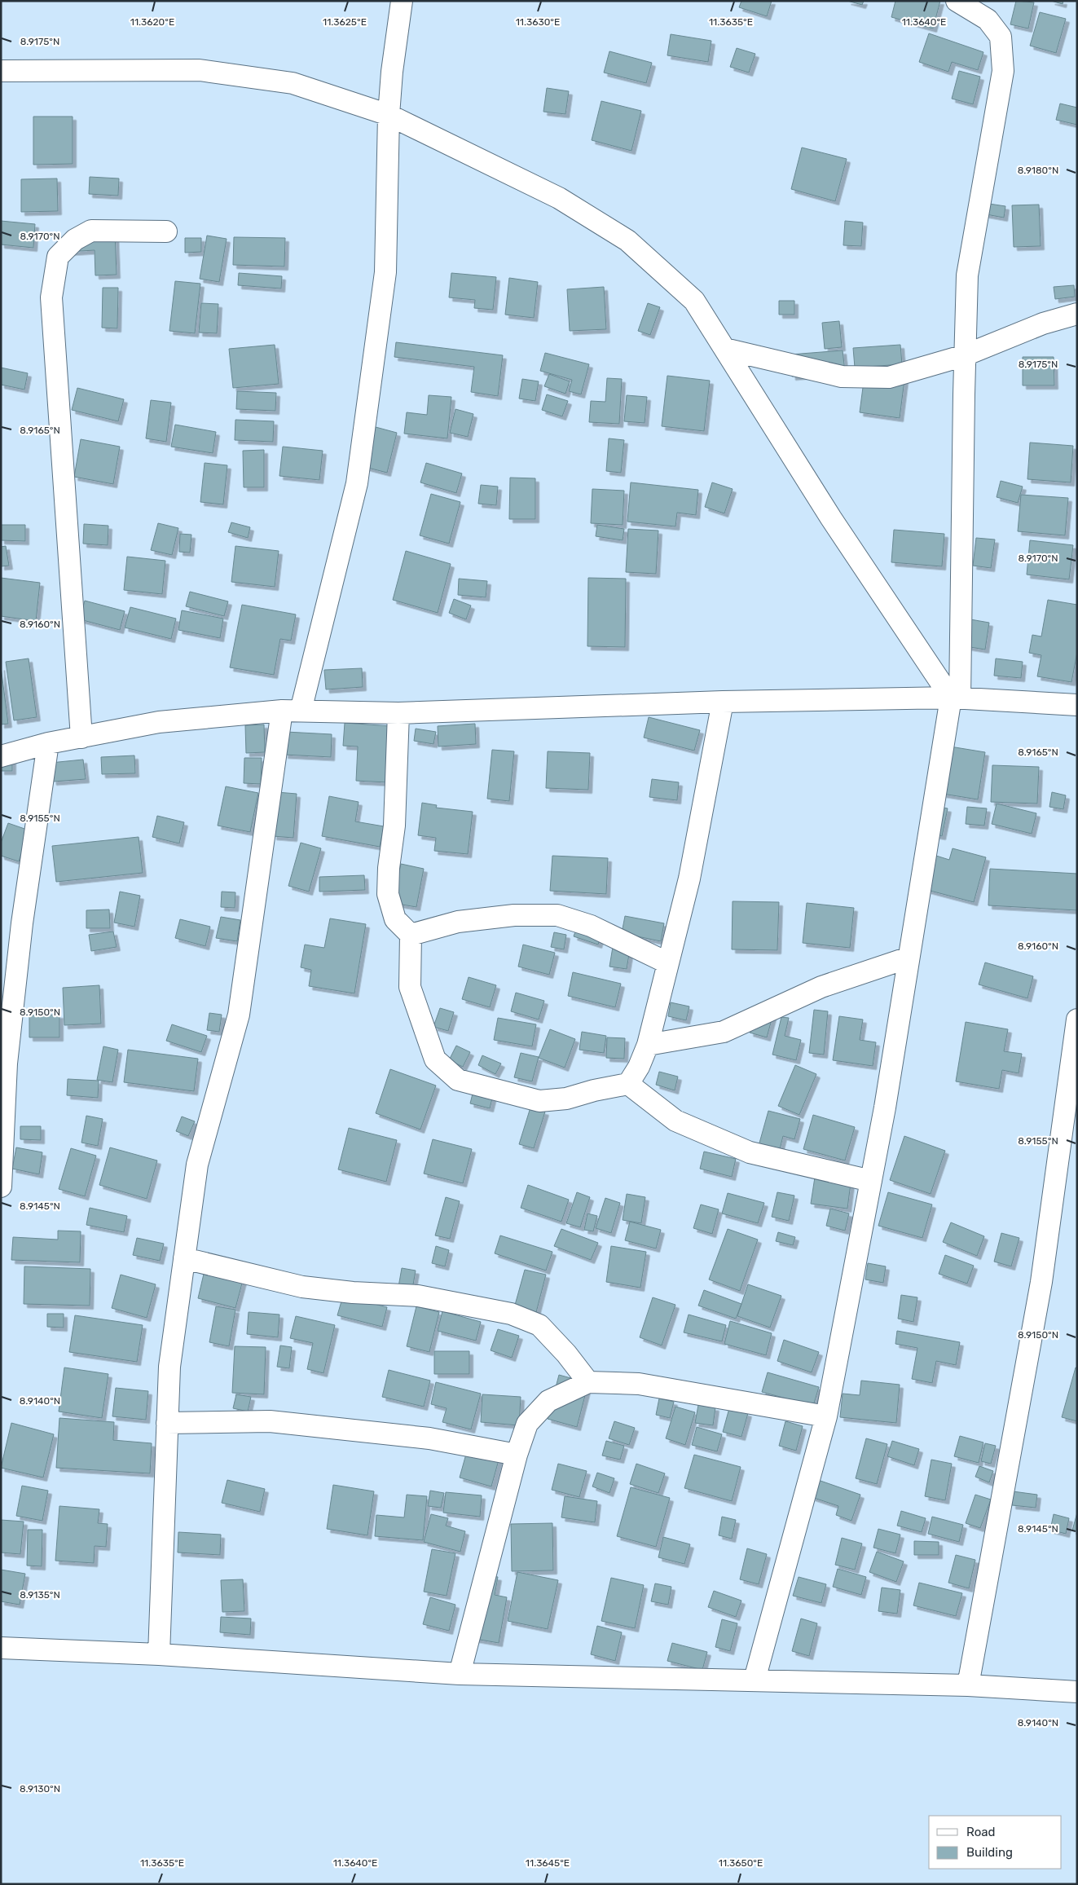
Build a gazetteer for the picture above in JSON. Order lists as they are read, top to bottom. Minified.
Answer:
{"legend":["Road","Building"],"coordinates":["11.3620°E","11.3625°E","11.3630°E","11.3635°E","11.3640°E","8.9175°N","8.9180°N","8.9170°N","8.9165°N","8.9160°N","8.9155°N","8.9150°N","8.9145°N","8.9140°N","8.9135°N","8.9130°N","11.3645°E","11.3650°E"]}
